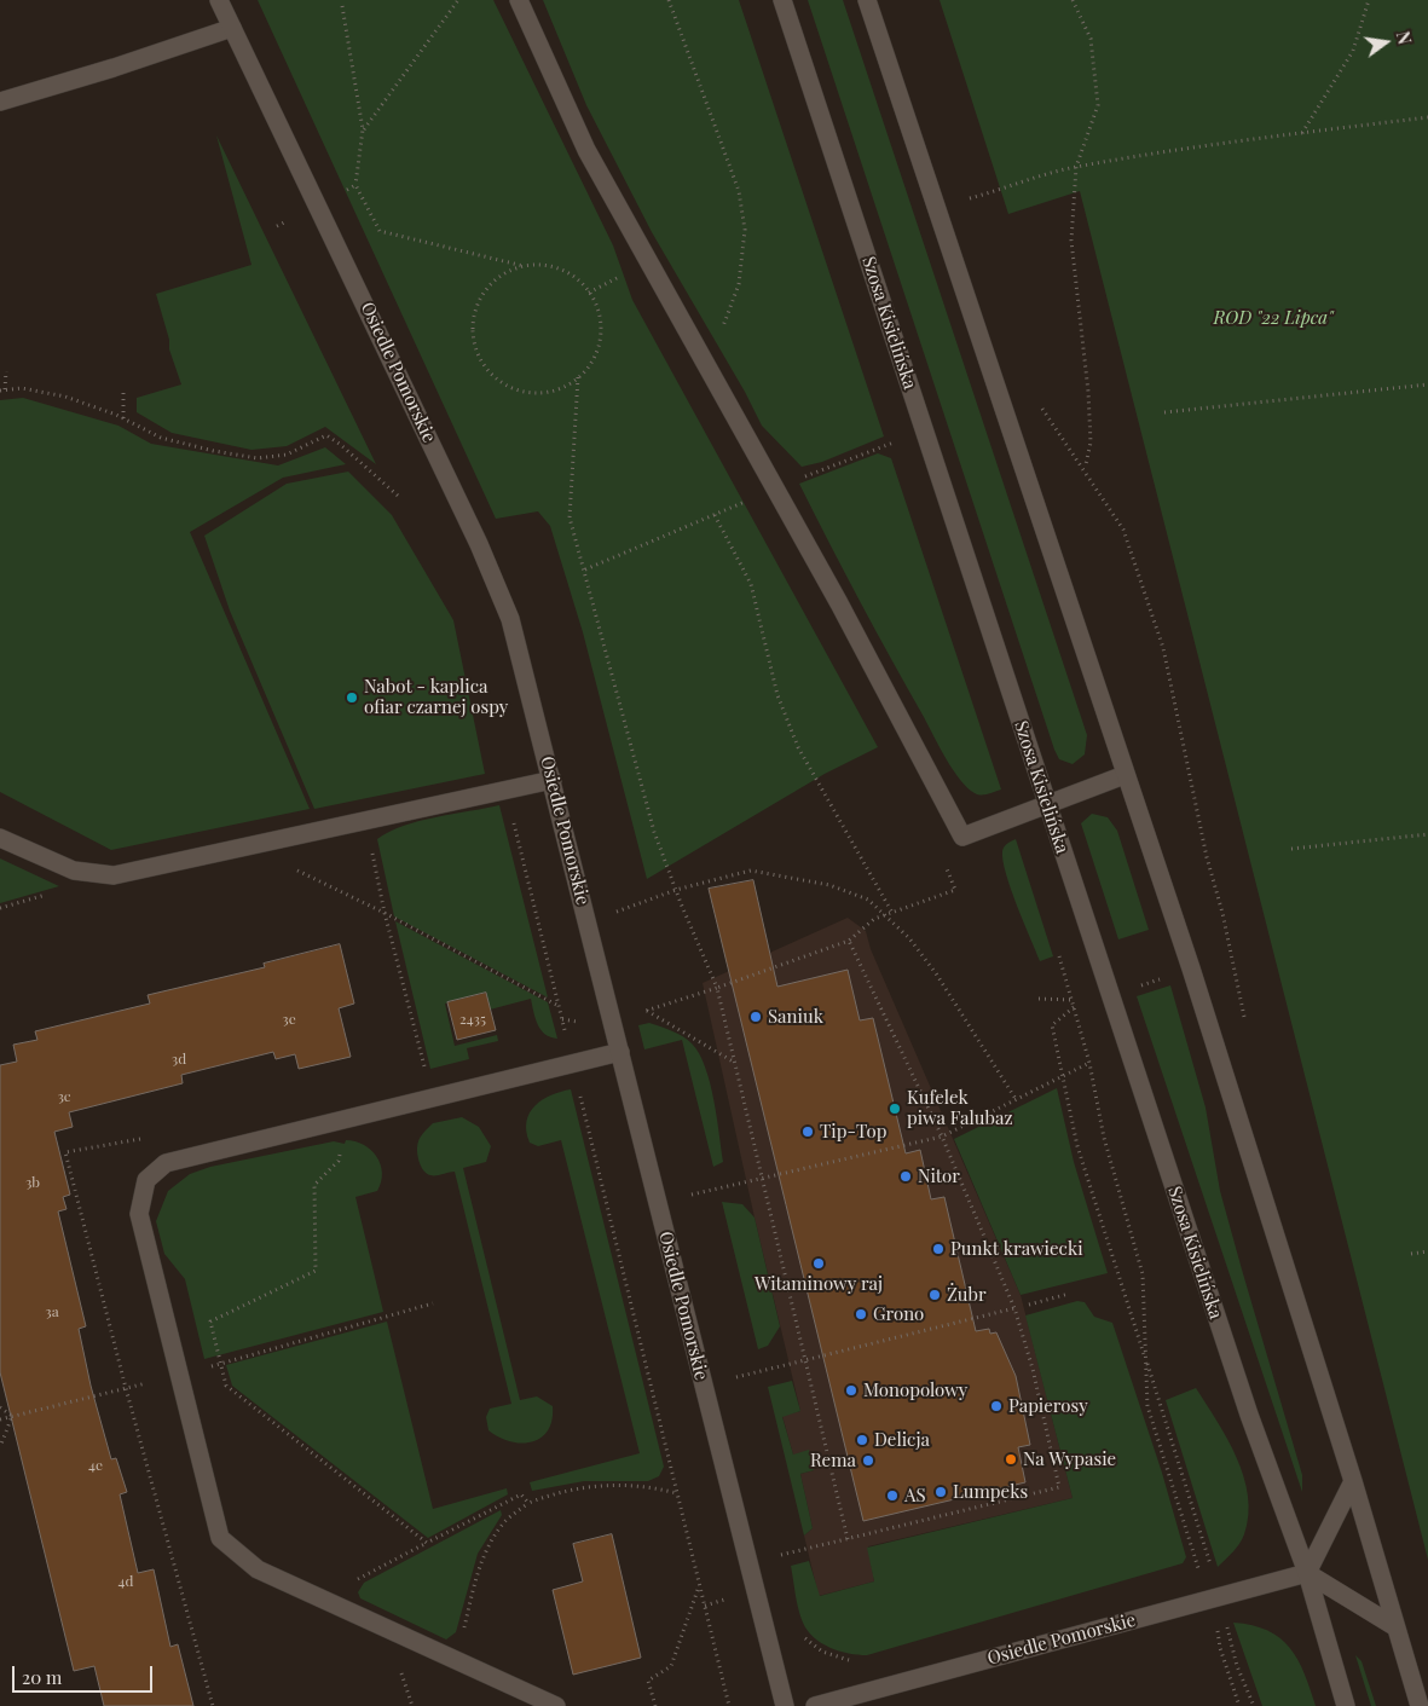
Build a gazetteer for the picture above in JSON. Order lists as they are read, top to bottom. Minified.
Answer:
{"streets":{"street":["Szosa Kisielińska","Osiedle Pomorskie"]},"crossings":[["Szosa Kisielińska","Osiedle Pomorskie"]],"parks":["ROD \"22 Lipca\""],"places":["Nabot - kaplica ofiar czarnej ospy","Saniuk","Kufelek piwa Falubaz","Tip-Top","Nitor","Punkt krawiecki","Witaminowy raj","Żubr","Grono","Monopolowy","Papierosy","Delicja","Na Wypasie","Rema","Lumpeks","AS"],"house_numbers":["3e","2435","3d","3c","3b","3a","4e","4d"],"scale_bar":"20 m","north":"right"}
